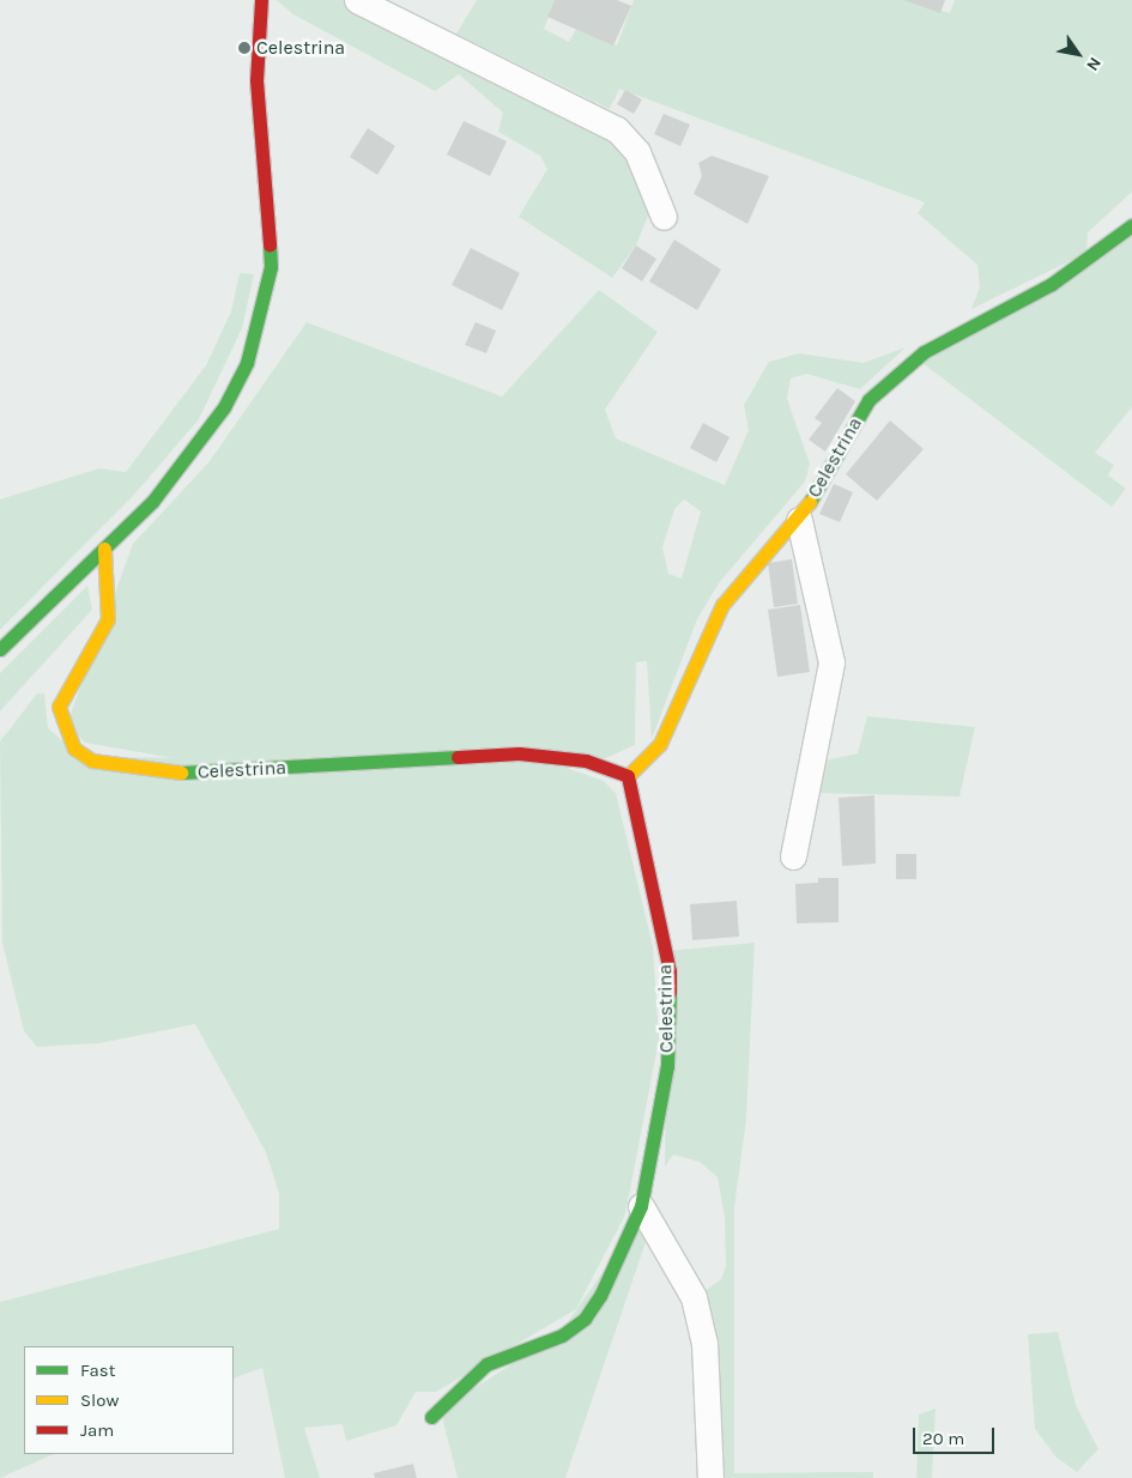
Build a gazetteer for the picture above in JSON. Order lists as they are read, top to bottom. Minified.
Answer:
{"streets":{"street":["Celestrina"]},"places":["Celestrina"],"legend":["Fast","Slow","Jam"],"scale_bar":"20 m","north":"bottom right"}
